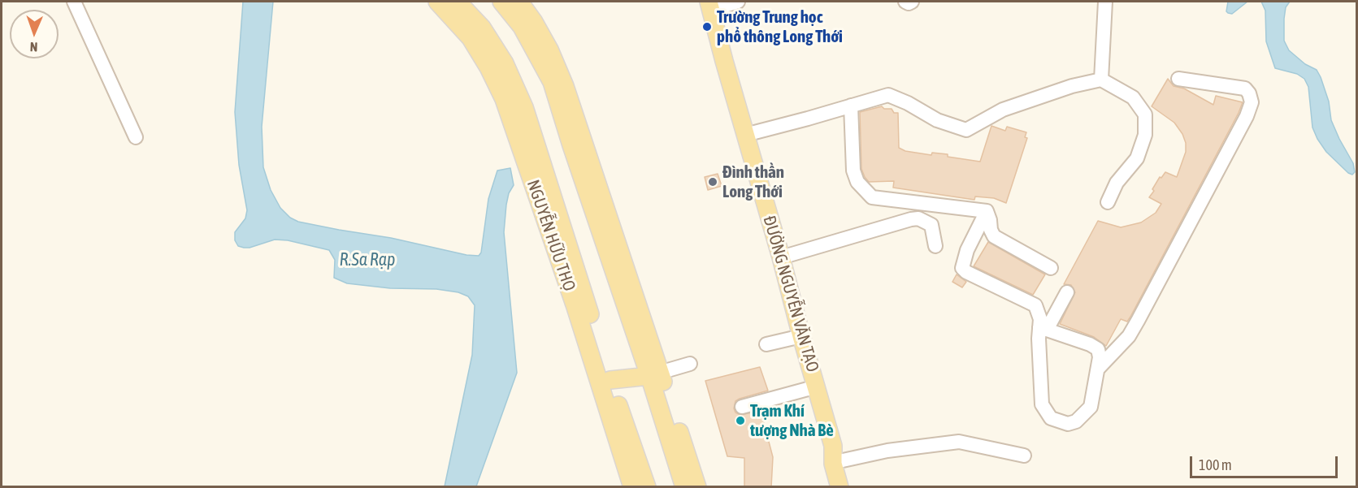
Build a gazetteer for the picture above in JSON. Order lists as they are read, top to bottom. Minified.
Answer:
{"streets":{"main road":["NGUYỄN HỮU THỌ","ĐƯỜNG NGUYỄN VĂN TẠO"]},"water":["R.Sa Rạp"],"places":["Trường Trung học phổ thông Long Thới","Đình thần Long Thới","Trạm Khí tượng Nhà Bè"],"scale_bar":"100 m","north":"bottom"}
